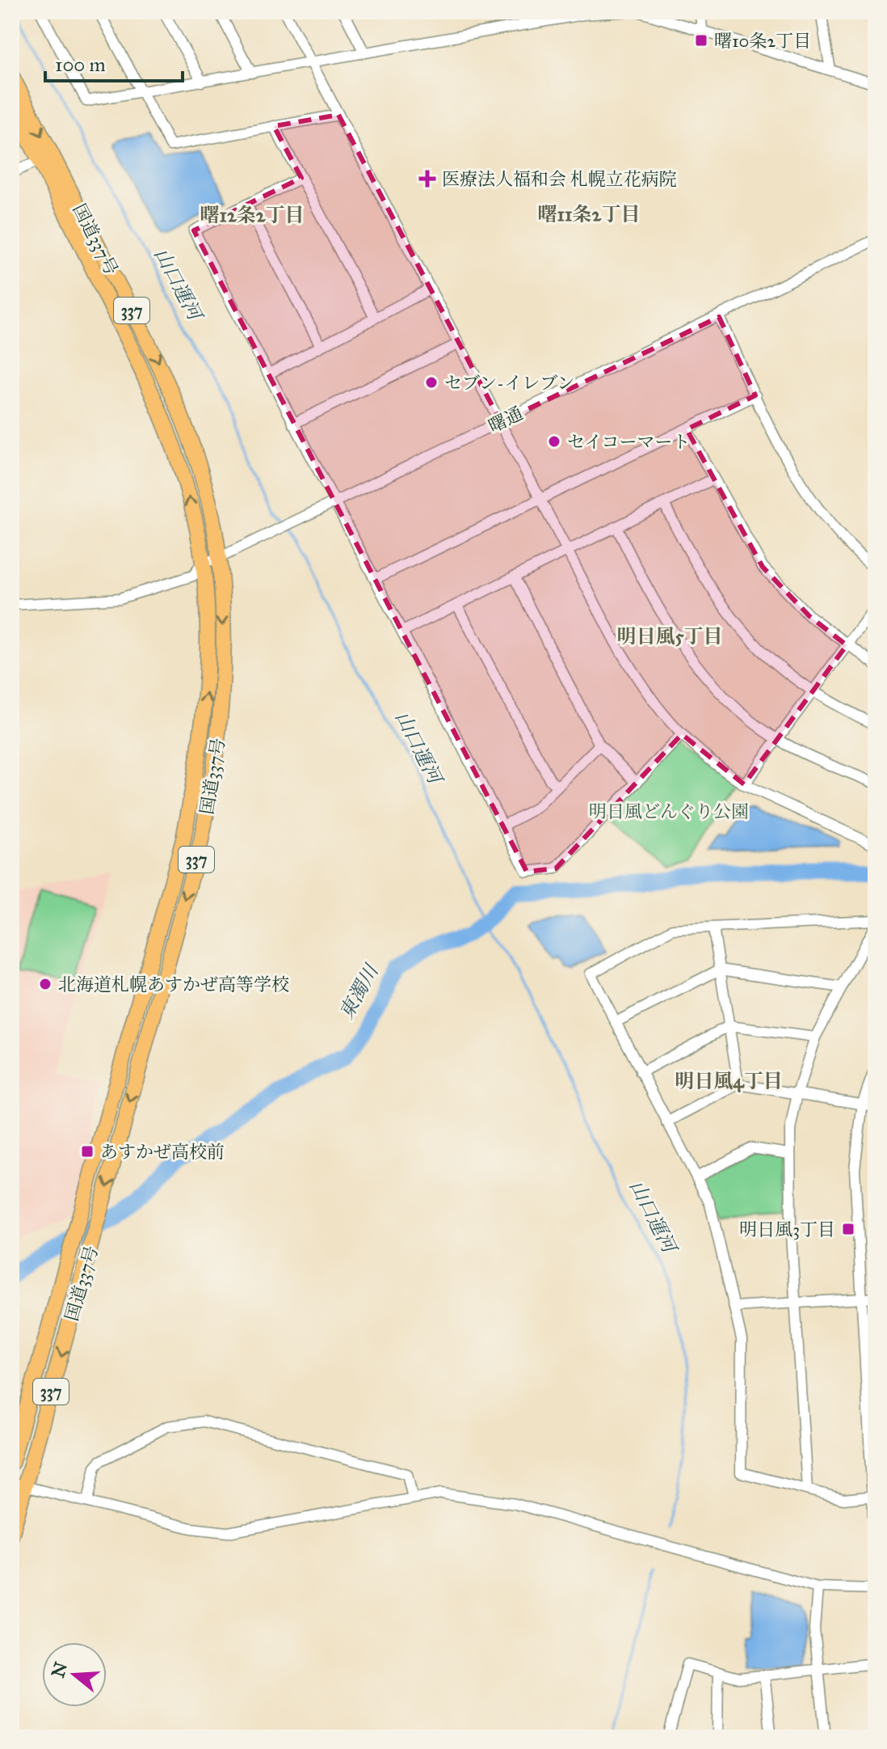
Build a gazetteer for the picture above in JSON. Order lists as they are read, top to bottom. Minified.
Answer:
{"streets":{"highway":["国道337号","337"],"street":["曙通"]},"crossings":[["国道337号","曙通"]],"districts":["曙11条2丁目","曙12条2丁目","明日風5丁目","明日風4丁目"],"water":["山口運河","東濁川"],"parks":["明日風どんぐり公園"],"places":{"transit":["曙10条2丁目","あすかぜ高校前","明日風3丁目"],"health":["医療法人福和会 札幌立花病院"],"other":["セブン-イレブン","セイコーマート","北海道札幌あすかぜ高等学校"]},"scale_bar":"100 m","north":"left"}
